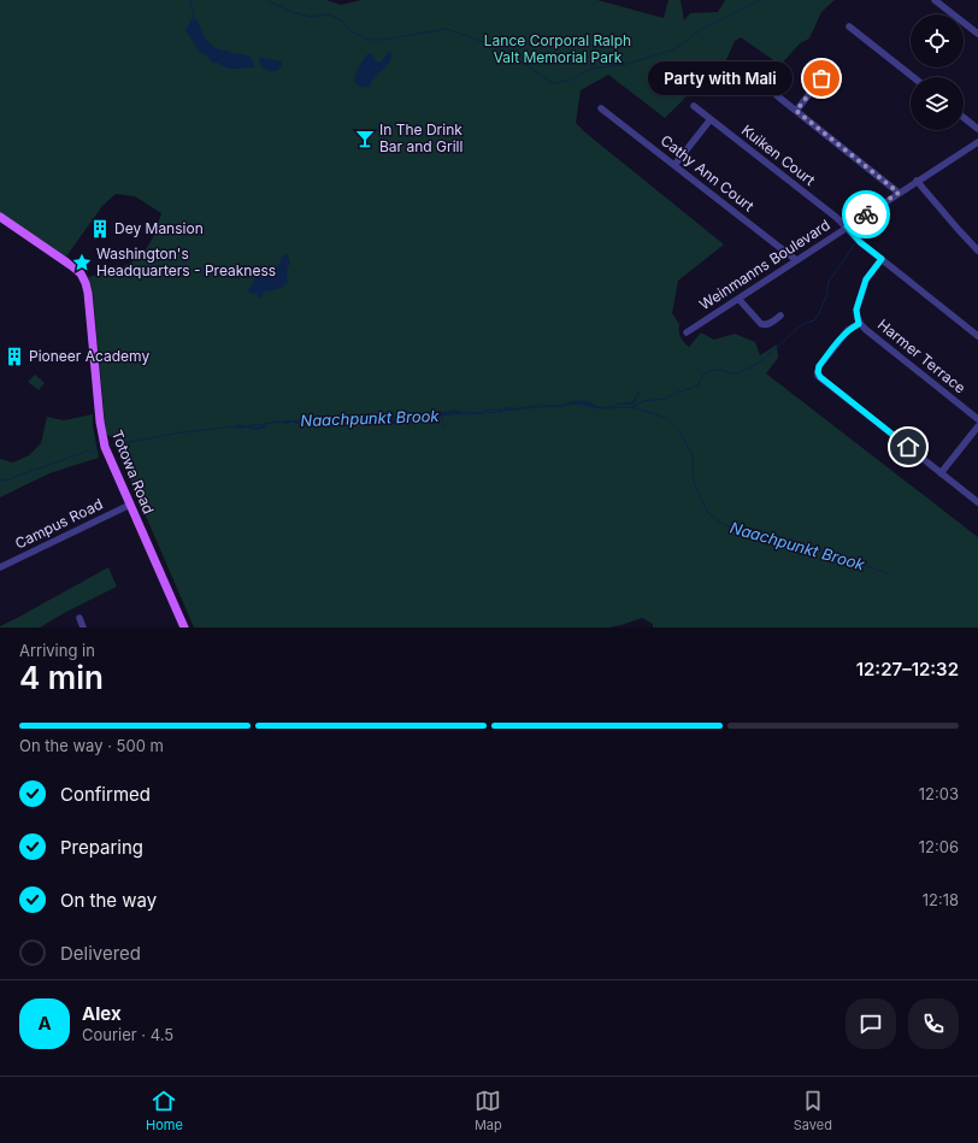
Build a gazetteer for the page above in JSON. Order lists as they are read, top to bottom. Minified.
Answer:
{"streets":{"main road":["Totowa Road"],"street":["Kuiken Court","Cathy Ann Court","Weinmanns Boulevard","Harmer Terrace","Campus Road"]},"crossings":[["Kuiken Court","Weinmanns Boulevard"],["Kuiken Court","Harmer Terrace"],["Cathy Ann Court","Weinmanns Boulevard"],["Totowa Road","Campus Road"]],"water":["Naachpunkt Brook"],"parks":["Lance Corporal Ralph Valt Memorial Park"],"places":{"other":["Party with Mali"],"bar":["In The Drink Bar and Grill"],"building":["Dey Mansion","Pioneer Academy"],"place":["Washington's Headquarters - Preakness"]},"page":{"bubble":"Party with Mali","heading":["4 min","Arriving in","12:27–12:32"],"panel":["Alex","Courier · 4.5"],"bar":"On the way · 500 m","list":[["Confirmed","12:03"],["Preparing","12:06"],["On the way","12:18"],"Delivered"],"round":"A","tabs":["Home","Map","Saved"]}}
